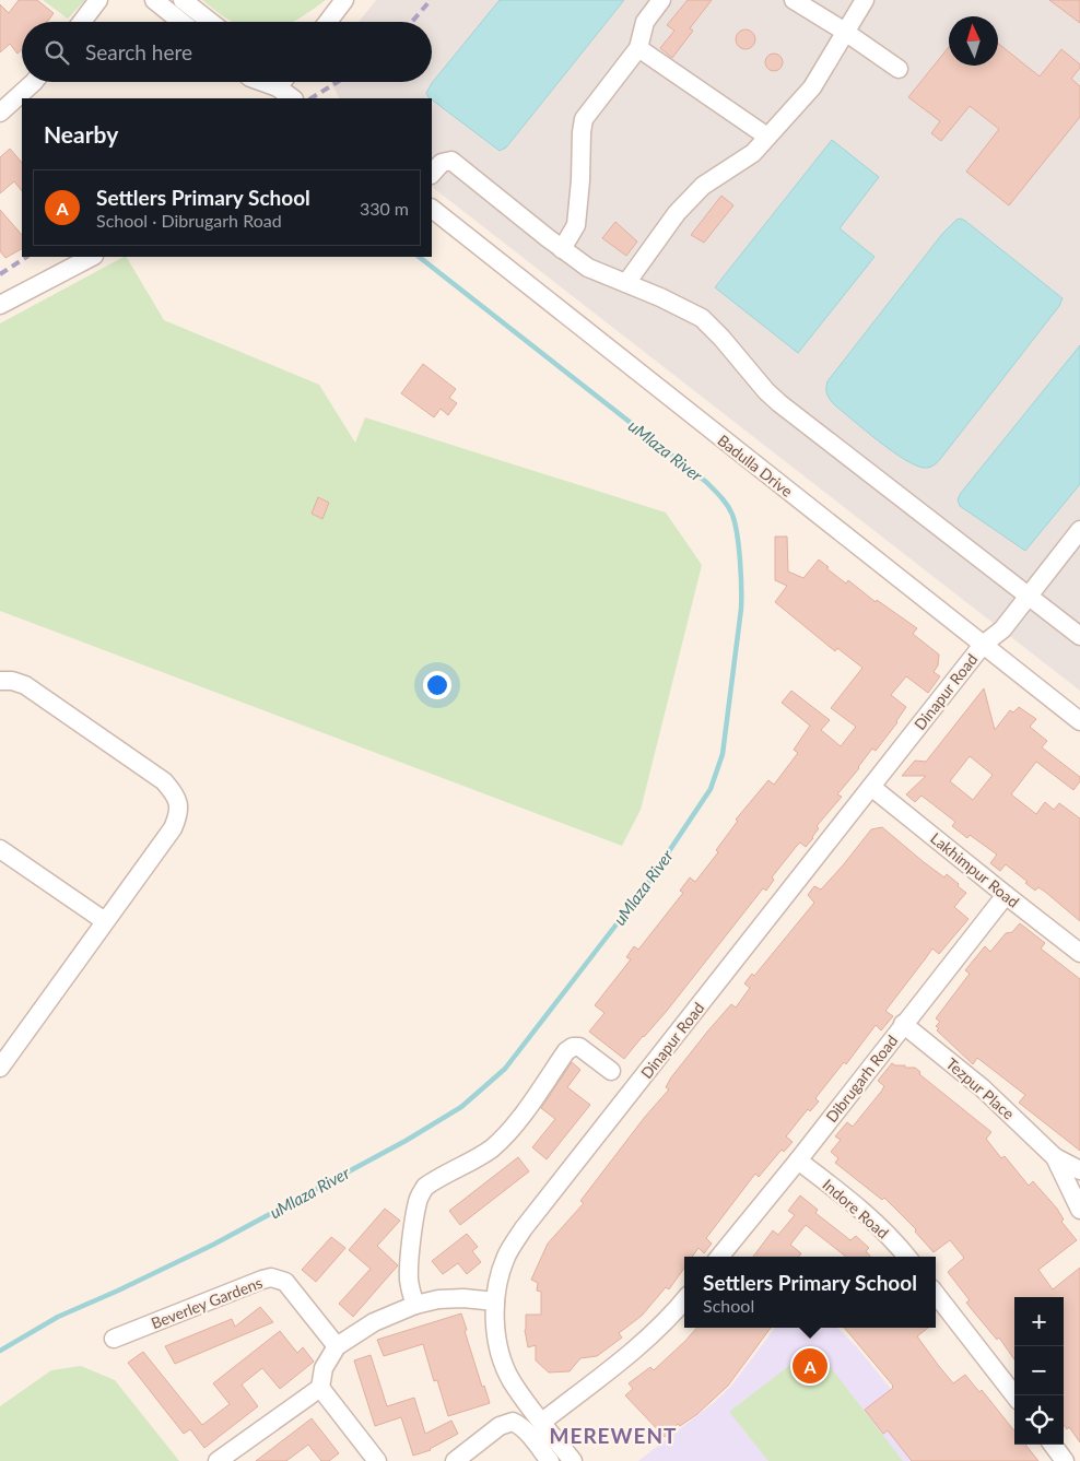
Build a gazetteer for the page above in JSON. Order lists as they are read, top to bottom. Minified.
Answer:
{"streets":{"street":["Badulla Drive","Dinapur Road","Lakhimpur Road","Dibrugarh Road","Tezpur Place","Indore Road","Beverley Gardens"]},"crossings":[["Badulla Drive","Dinapur Road"],["Dinapur Road","Lakhimpur Road"],["Lakhimpur Road","Dibrugarh Road"],["Dibrugarh Road","Tezpur Place"],["Dibrugarh Road","Indore Road"]],"districts":["MEREWENT"],"water":["uMlaza River"],"north":"top","page":{"search":"Search here","heading":"Nearby","list":[{"mark":"A","name":"Settlers Primary School","note":"School · Dibrugarh Road","value":"330 m"}],"popup":["Settlers Primary School","School"],"map_buttons":["+","−"],"pins":"A"}}
